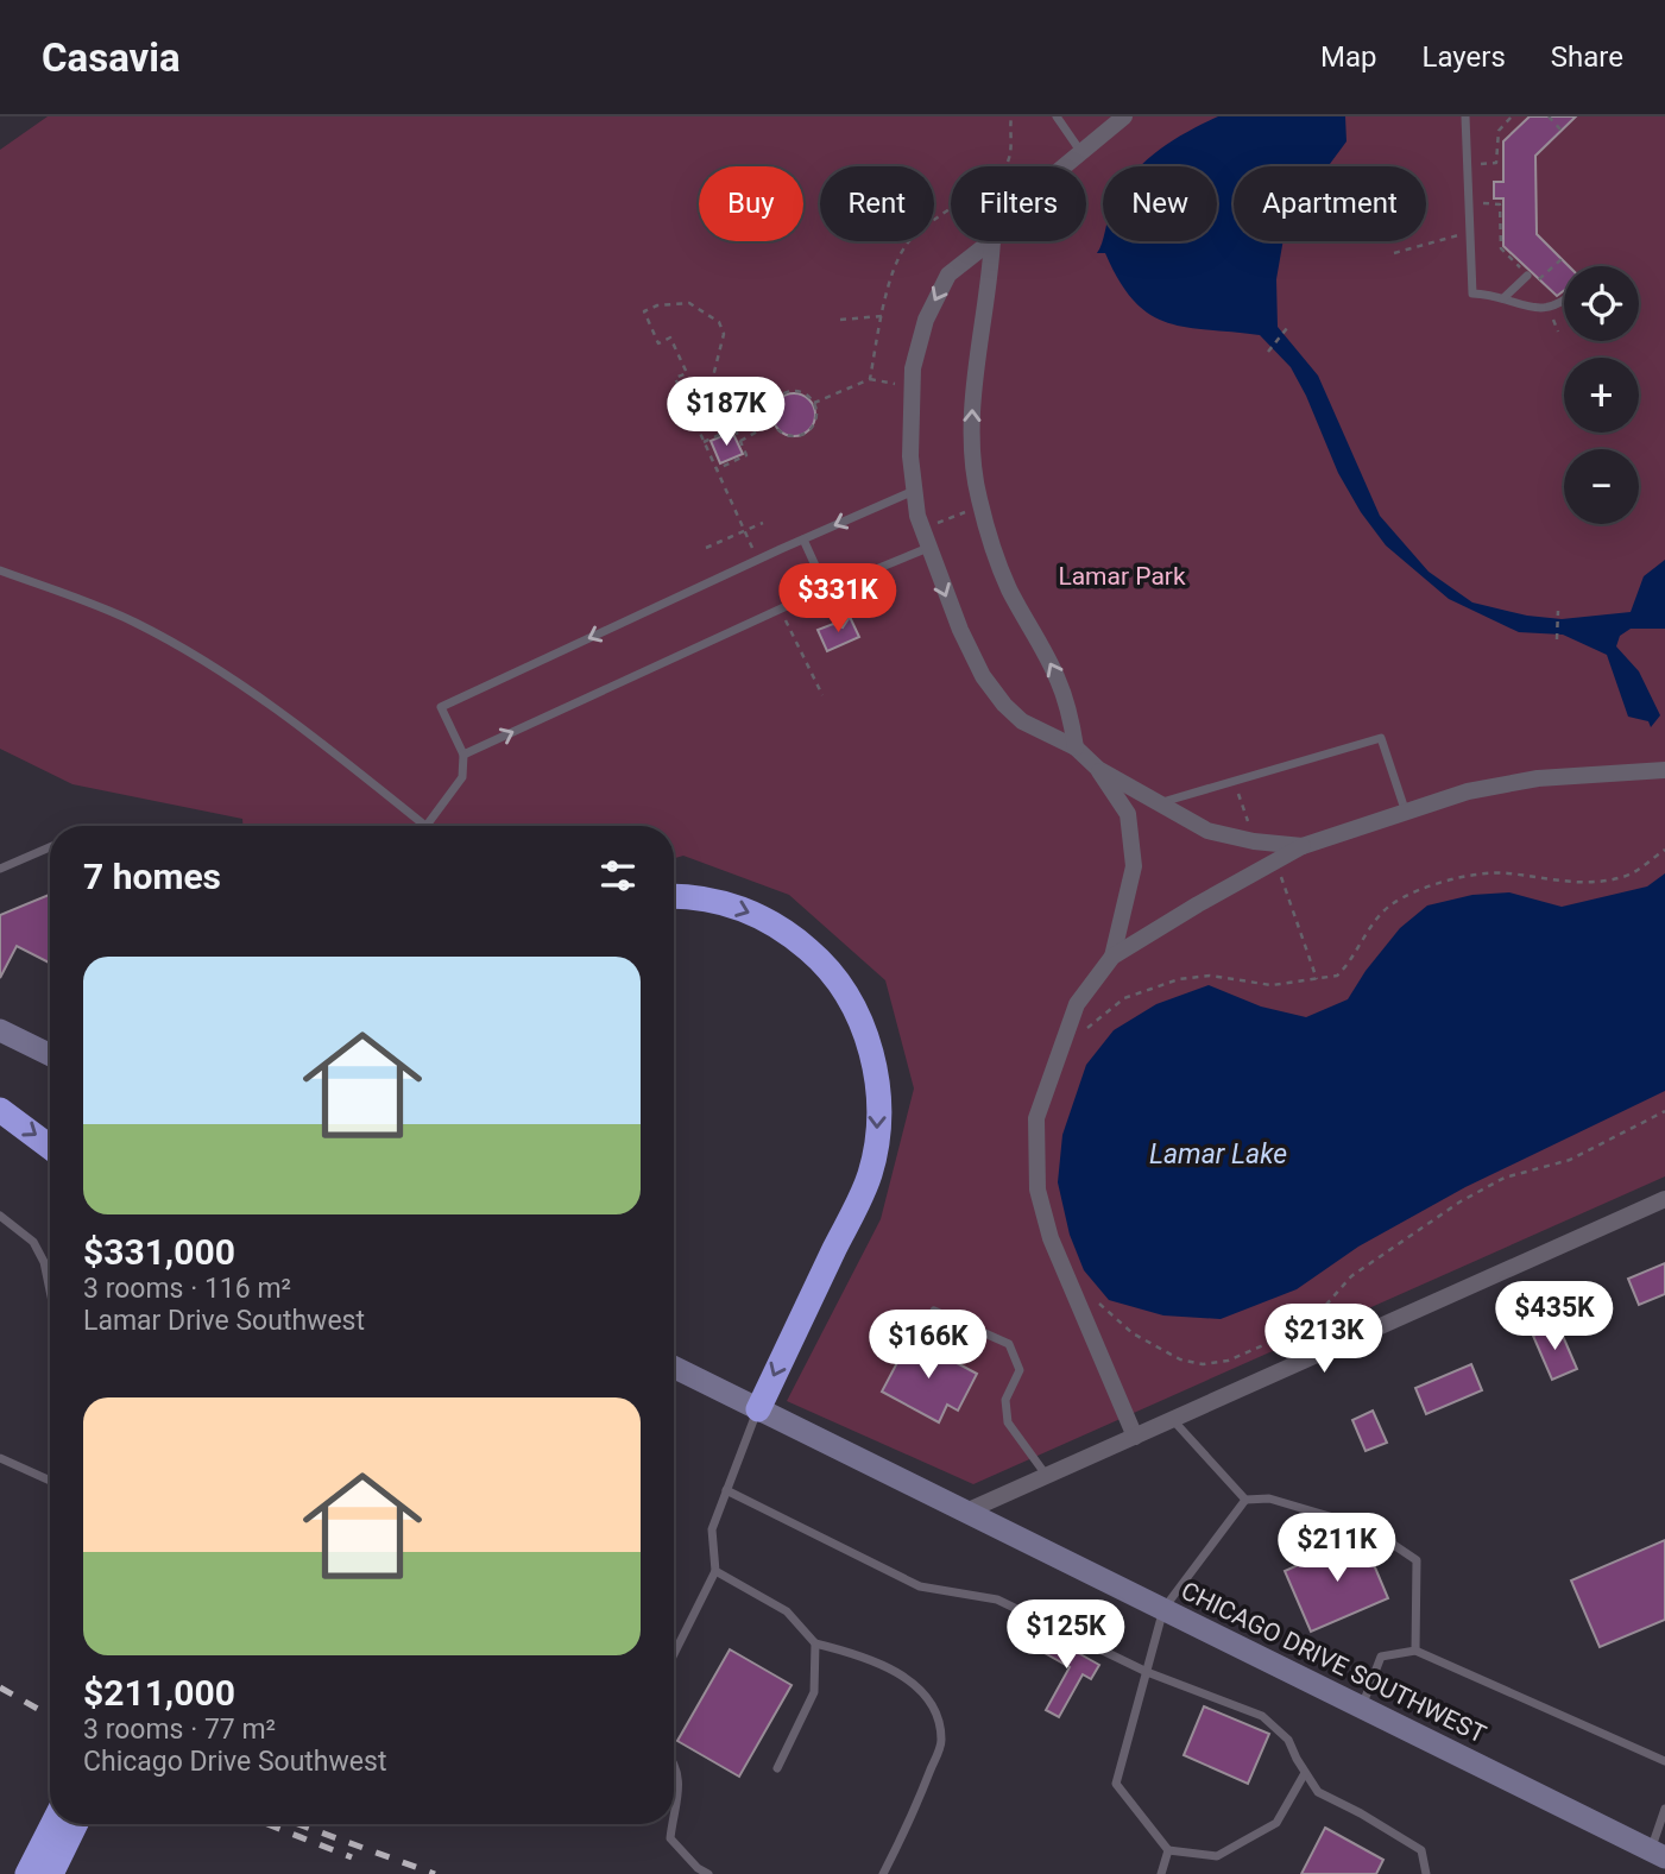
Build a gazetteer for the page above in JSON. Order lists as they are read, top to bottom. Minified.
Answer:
{"streets":{"main road":["CHICAGO DRIVE SOUTHWEST"]},"water":["Lamar Lake"],"parks":["Lamar Park"],"page":{"header":"Casavia","nav":["Map","Layers","Share"],"chip":["Buy","Rent","Filters","New","Apartment"],"map_buttons":["+","−"],"price":["$187K","$331K","$435K","$213K","$166K","$211K","$125K"],"heading":"7 homes","list":[{"name":"$331,000","note":"3 rooms · 116 m² · Lamar Drive Southwest"},{"name":"$211,000","note":"3 rooms · 77 m² · Chicago Drive Southwest"}]}}
